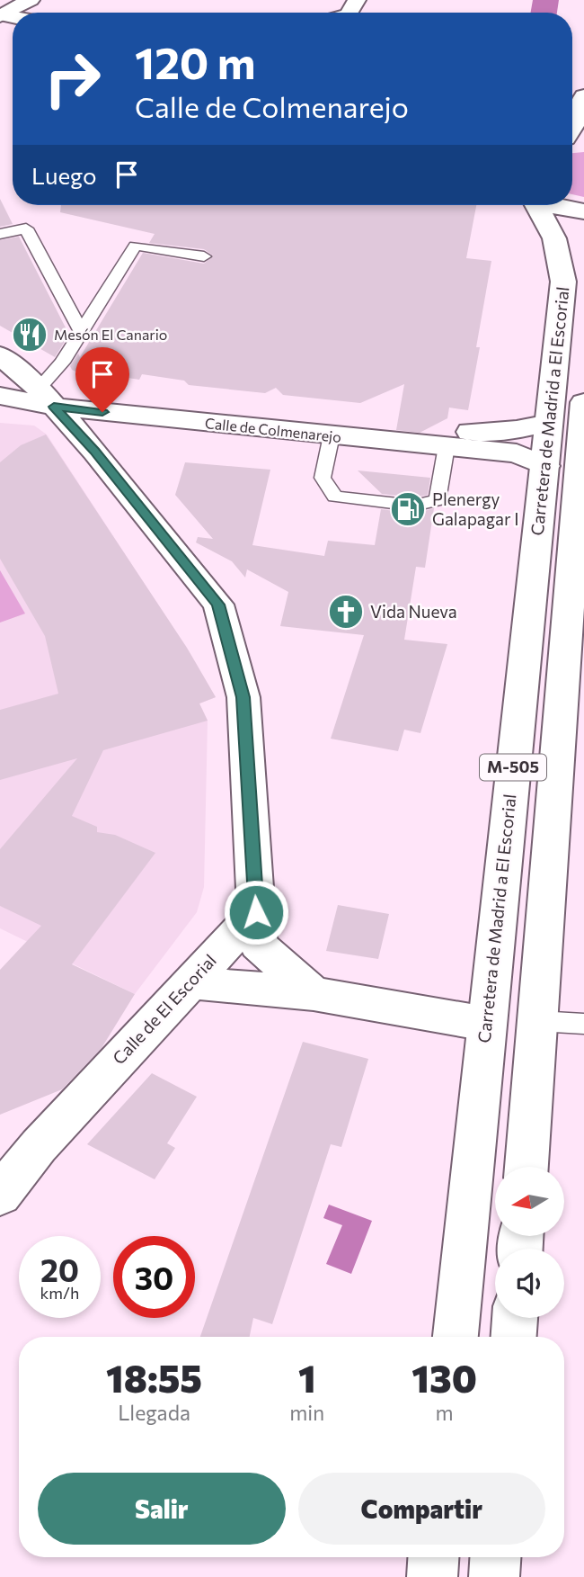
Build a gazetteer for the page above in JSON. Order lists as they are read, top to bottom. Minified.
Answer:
{"streets":{"main road":["Carretera de Madrid a El Escorial","Calle de Colmenarejo","M-505","Calle de El Escorial"]},"crossings":[["Carretera de Madrid a El Escorial","Calle de Colmenarejo"]],"places":{"restaurant":["Mesón El Canario"],"fuel station":["Plenergy Galapagar I"],"church":["Vida Nueva"]},"north":"left","page":{"turn":["120 m","Calle de Colmenarejo"],"then":"Luego","speed":"20 km/h","limit":"30","eta":["18:55","Llegada","1","min","130","m"],"buttons":["Salir","Compartir"]}}
